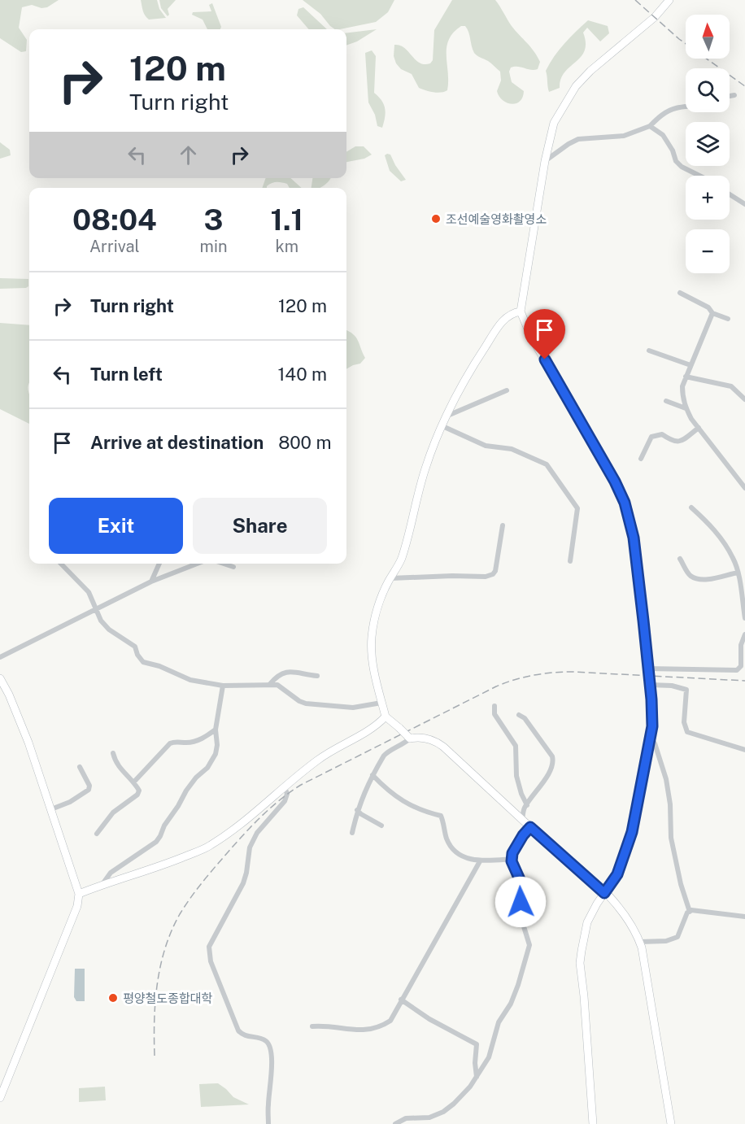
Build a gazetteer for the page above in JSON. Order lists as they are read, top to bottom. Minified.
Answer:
{"places":["조선예술영화촬영소","평양철도종합대학"],"north":"top","page":{"map_buttons":["+","−"],"turn":["120 m","Turn right"],"eta":["08:04","Arrival","3","min","1.1","km"],"list":[{"name":"Turn right","value":"120 m"},{"name":"Turn left","value":"140 m"},{"name":"Arrive at destination","value":"800 m"}],"buttons":["Exit","Share"]}}
